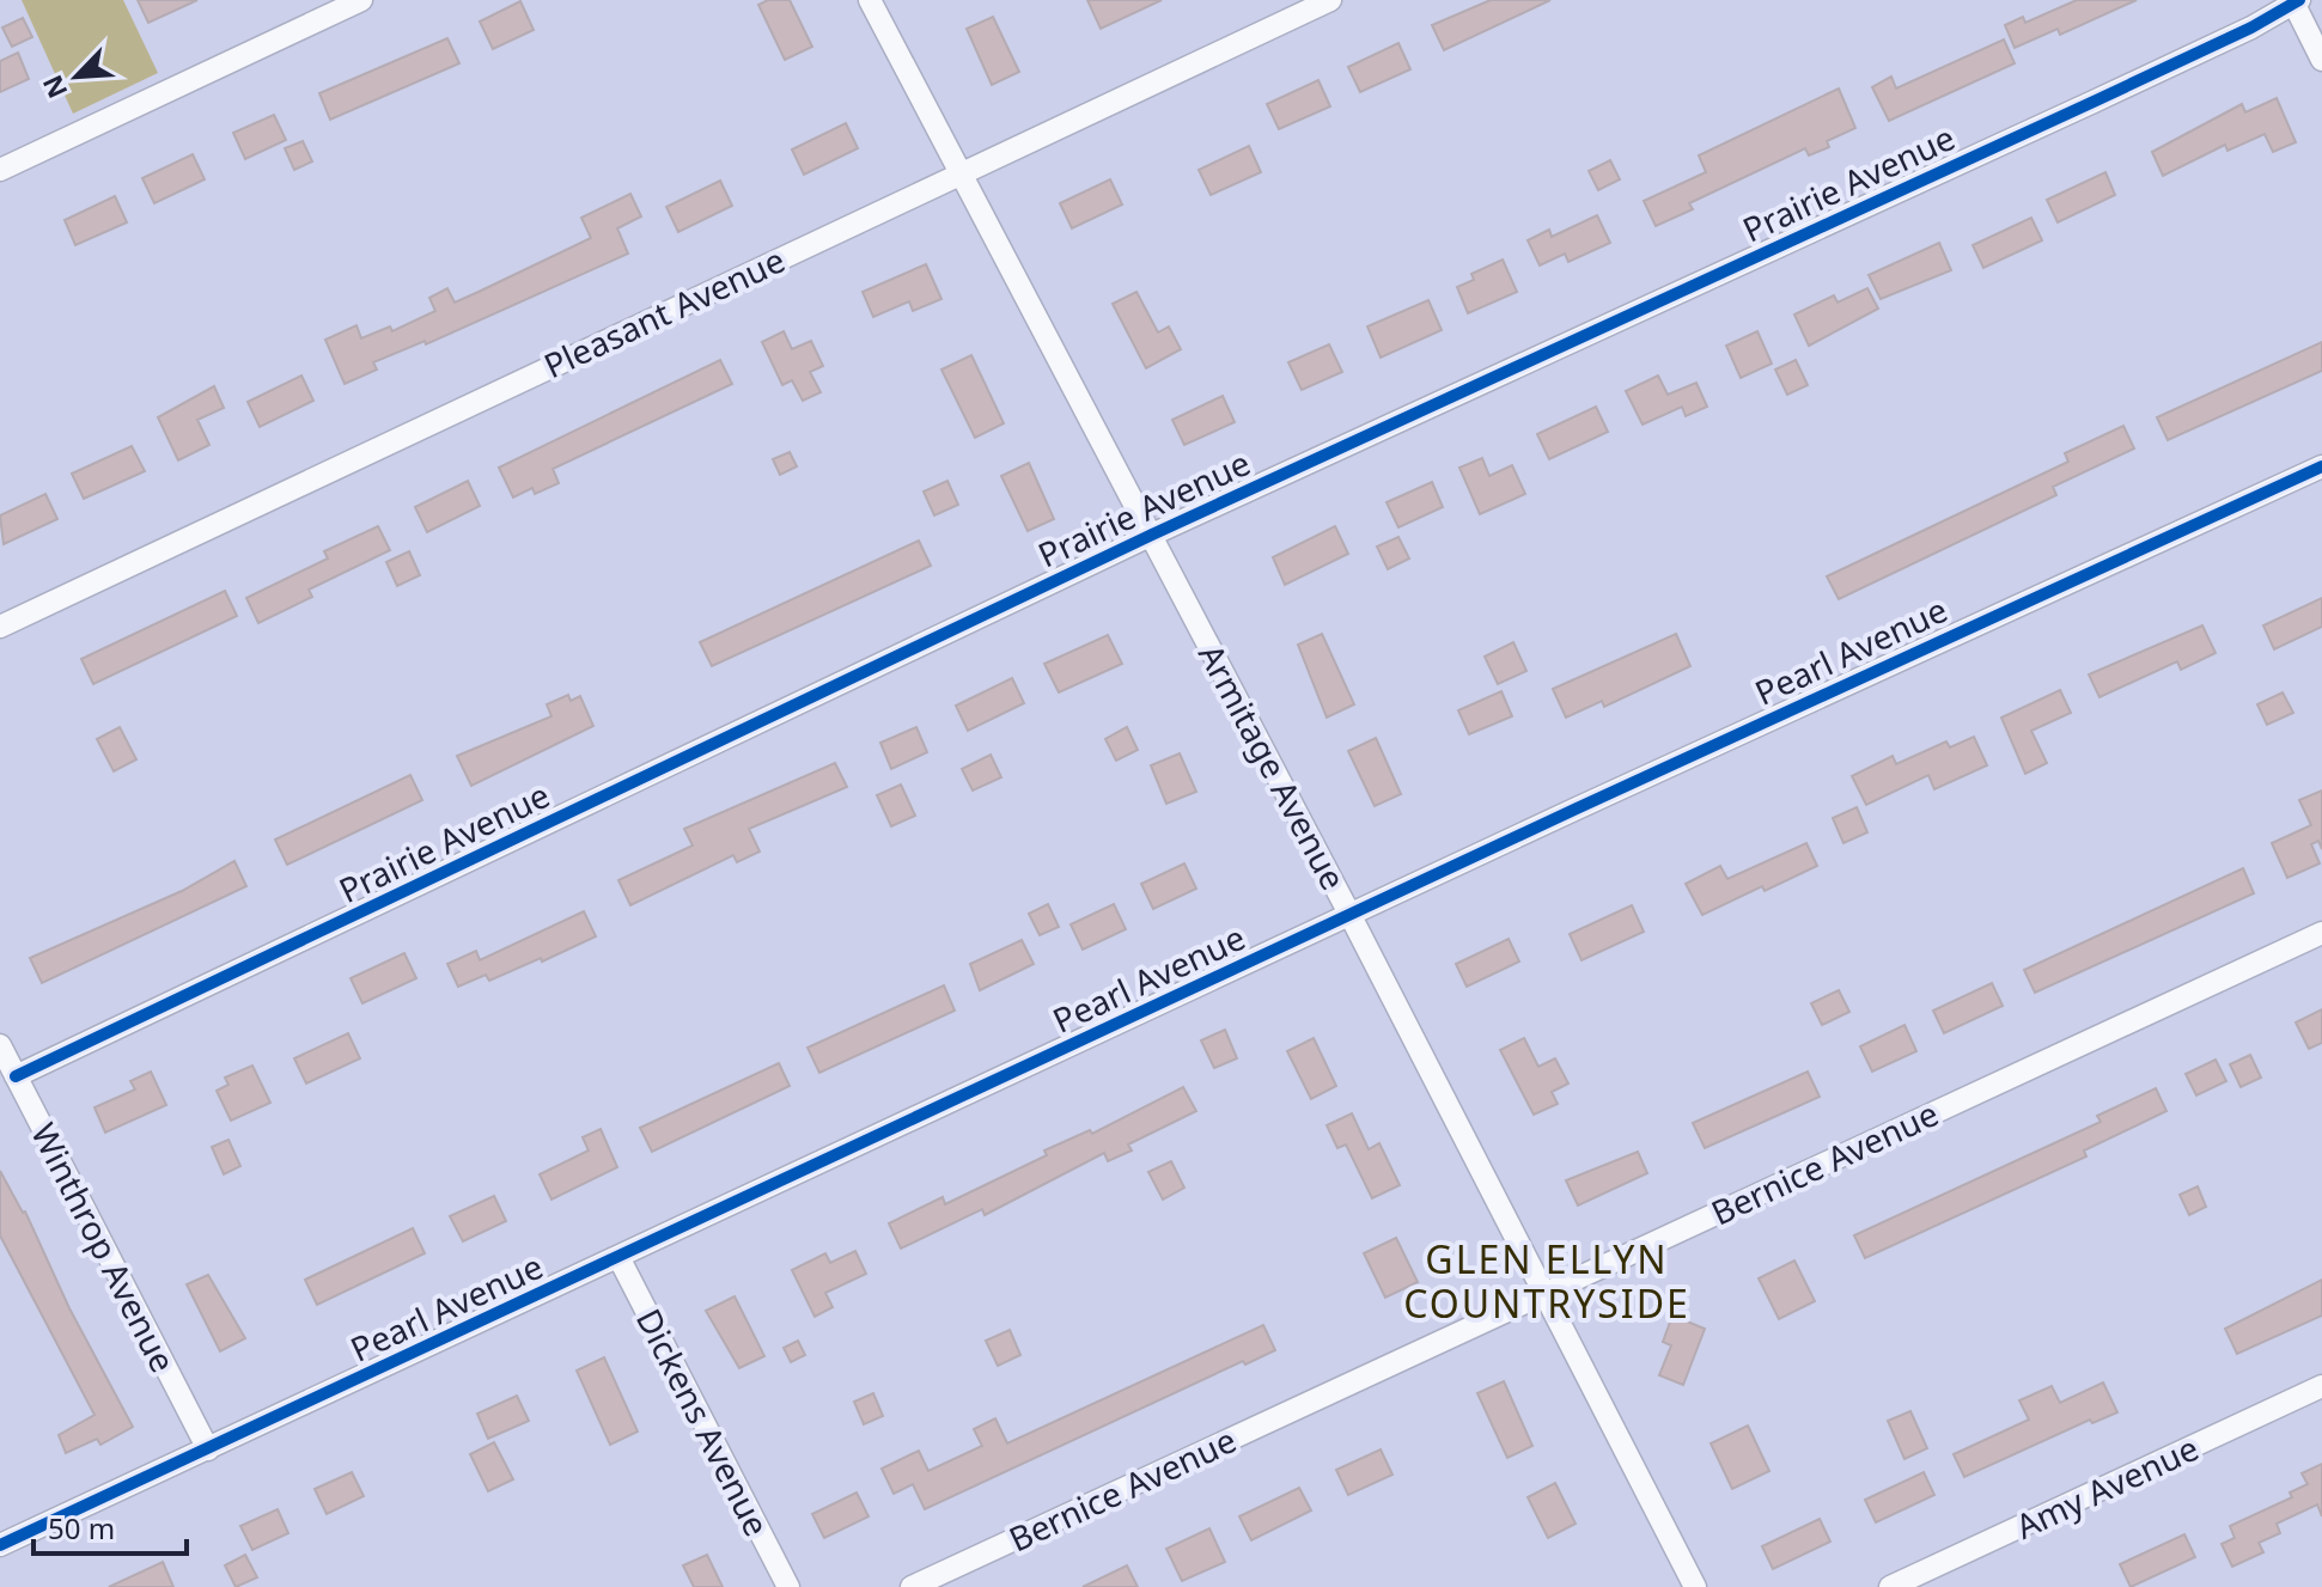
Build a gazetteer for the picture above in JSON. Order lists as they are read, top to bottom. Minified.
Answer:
{"streets":{"street":["Prairie Avenue","Pleasant Avenue","Pearl Avenue","Armitage Avenue","Bernice Avenue","Winthrop Avenue","Dickens Avenue","Amy Avenue"]},"crossings":[["Prairie Avenue","Armitage Avenue"],["Prairie Avenue","Winthrop Avenue"],["Pleasant Avenue","Armitage Avenue"],["Pearl Avenue","Armitage Avenue"],["Pearl Avenue","Winthrop Avenue"],["Pearl Avenue","Dickens Avenue"],["Armitage Avenue","Bernice Avenue"]],"districts":["GLEN ELLYN COUNTRYSIDE"],"scale_bar":"50 m","north":"bottom left"}
